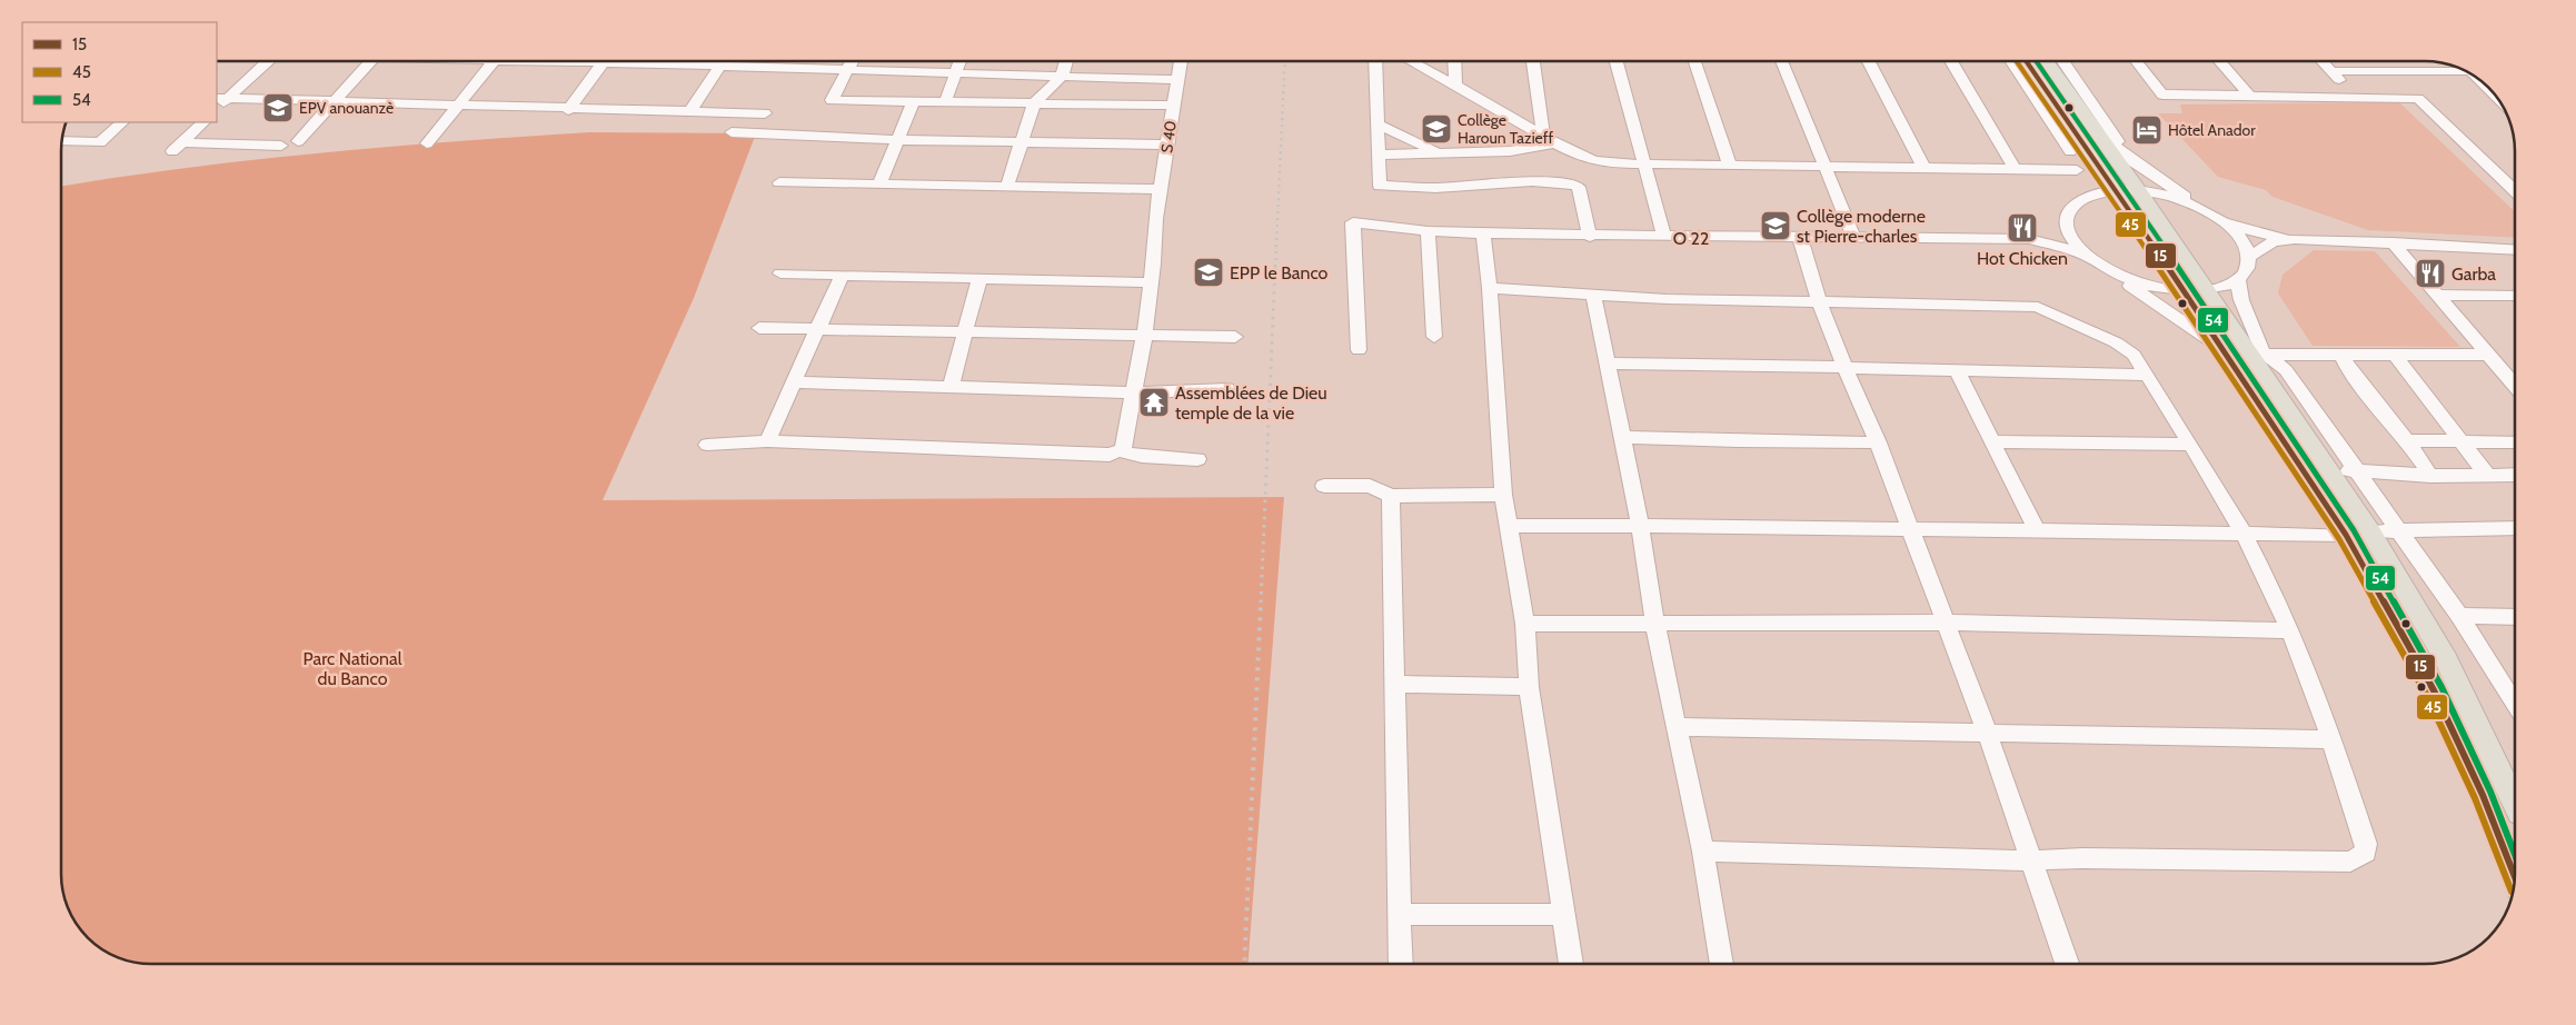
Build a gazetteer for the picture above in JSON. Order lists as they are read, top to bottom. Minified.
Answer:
{"streets":{"street":["S 40","O 22"]},"parks":["Parc National du Banco"],"places":{"school or university":["EPV anouanzè","Collège Haroun Tazieff","Collège moderne st Pierre-charles","EPP le Banco"],"hotel":["Hôtel Anador"],"restaurant":["Hot Chicken","Garba"],"temple":["Assemblées de Dieu temple de la vie"]},"lines":["transit line 15","transit line 45","transit line 54"],"legend":["15","45","54"]}
